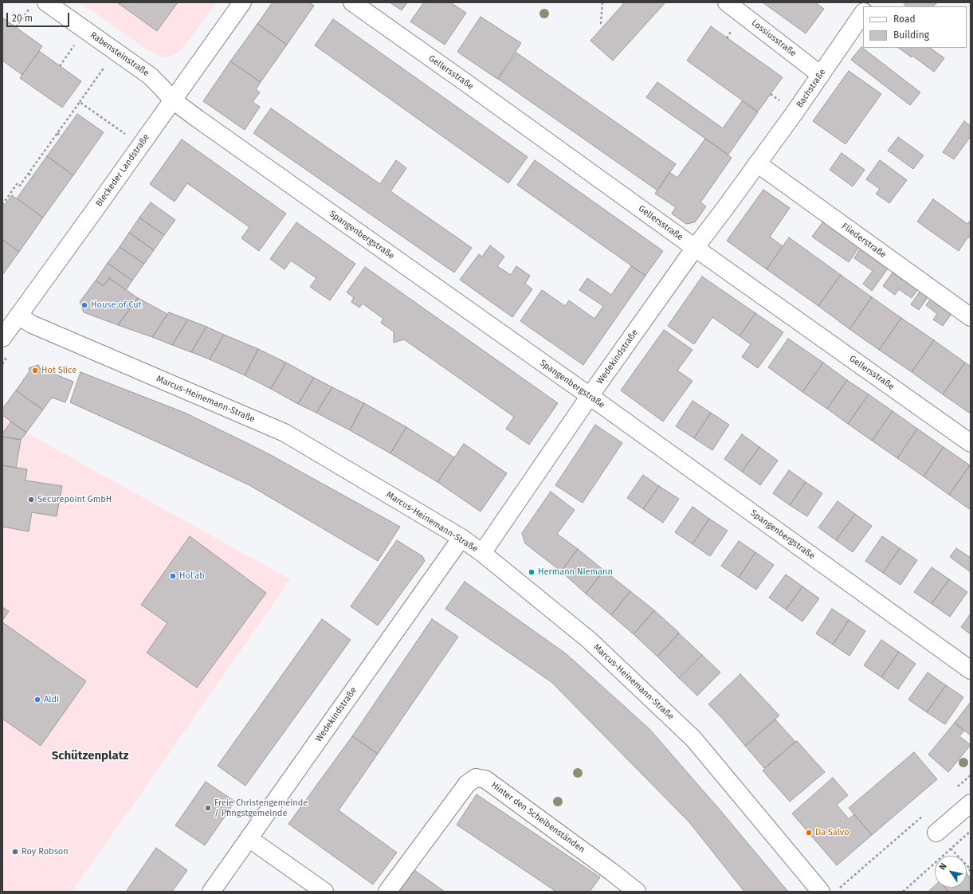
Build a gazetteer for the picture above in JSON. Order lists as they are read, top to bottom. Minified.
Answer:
{"streets":{"street":["Lossiusstraße","Rabensteinstraße","Gellersstraße","Bachstraße","Bleckeder Landstraße","Spangenbergstraße","Fliederstraße","Wedekindstraße","Marcus-Heinemann-Straße","Hinter den Scheibenständen"]},"crossings":[["Lossiusstraße","Bachstraße"],["Rabensteinstraße","Bleckeder Landstraße"],["Rabensteinstraße","Spangenbergstraße"],["Gellersstraße","Wedekindstraße"],["Bachstraße","Fliederstraße"],["Bachstraße","Wedekindstraße"],["Bleckeder Landstraße","Spangenbergstraße"],["Bleckeder Landstraße","Marcus-Heinemann-Straße"],["Spangenbergstraße","Wedekindstraße"],["Fliederstraße","Wedekindstraße"],["Wedekindstraße","Marcus-Heinemann-Straße"]],"districts":["Schützenplatz"],"places":["House of Cut","Hot Slice","Securepoint GmbH","Hermann Niemann","Hol'ab","Aldi","Freie Christengemeinde / Pfingstgemeinde","Da Salvo","Roy Robson"],"legend":["Road","Building"],"scale_bar":"20 m","north":"top left"}
